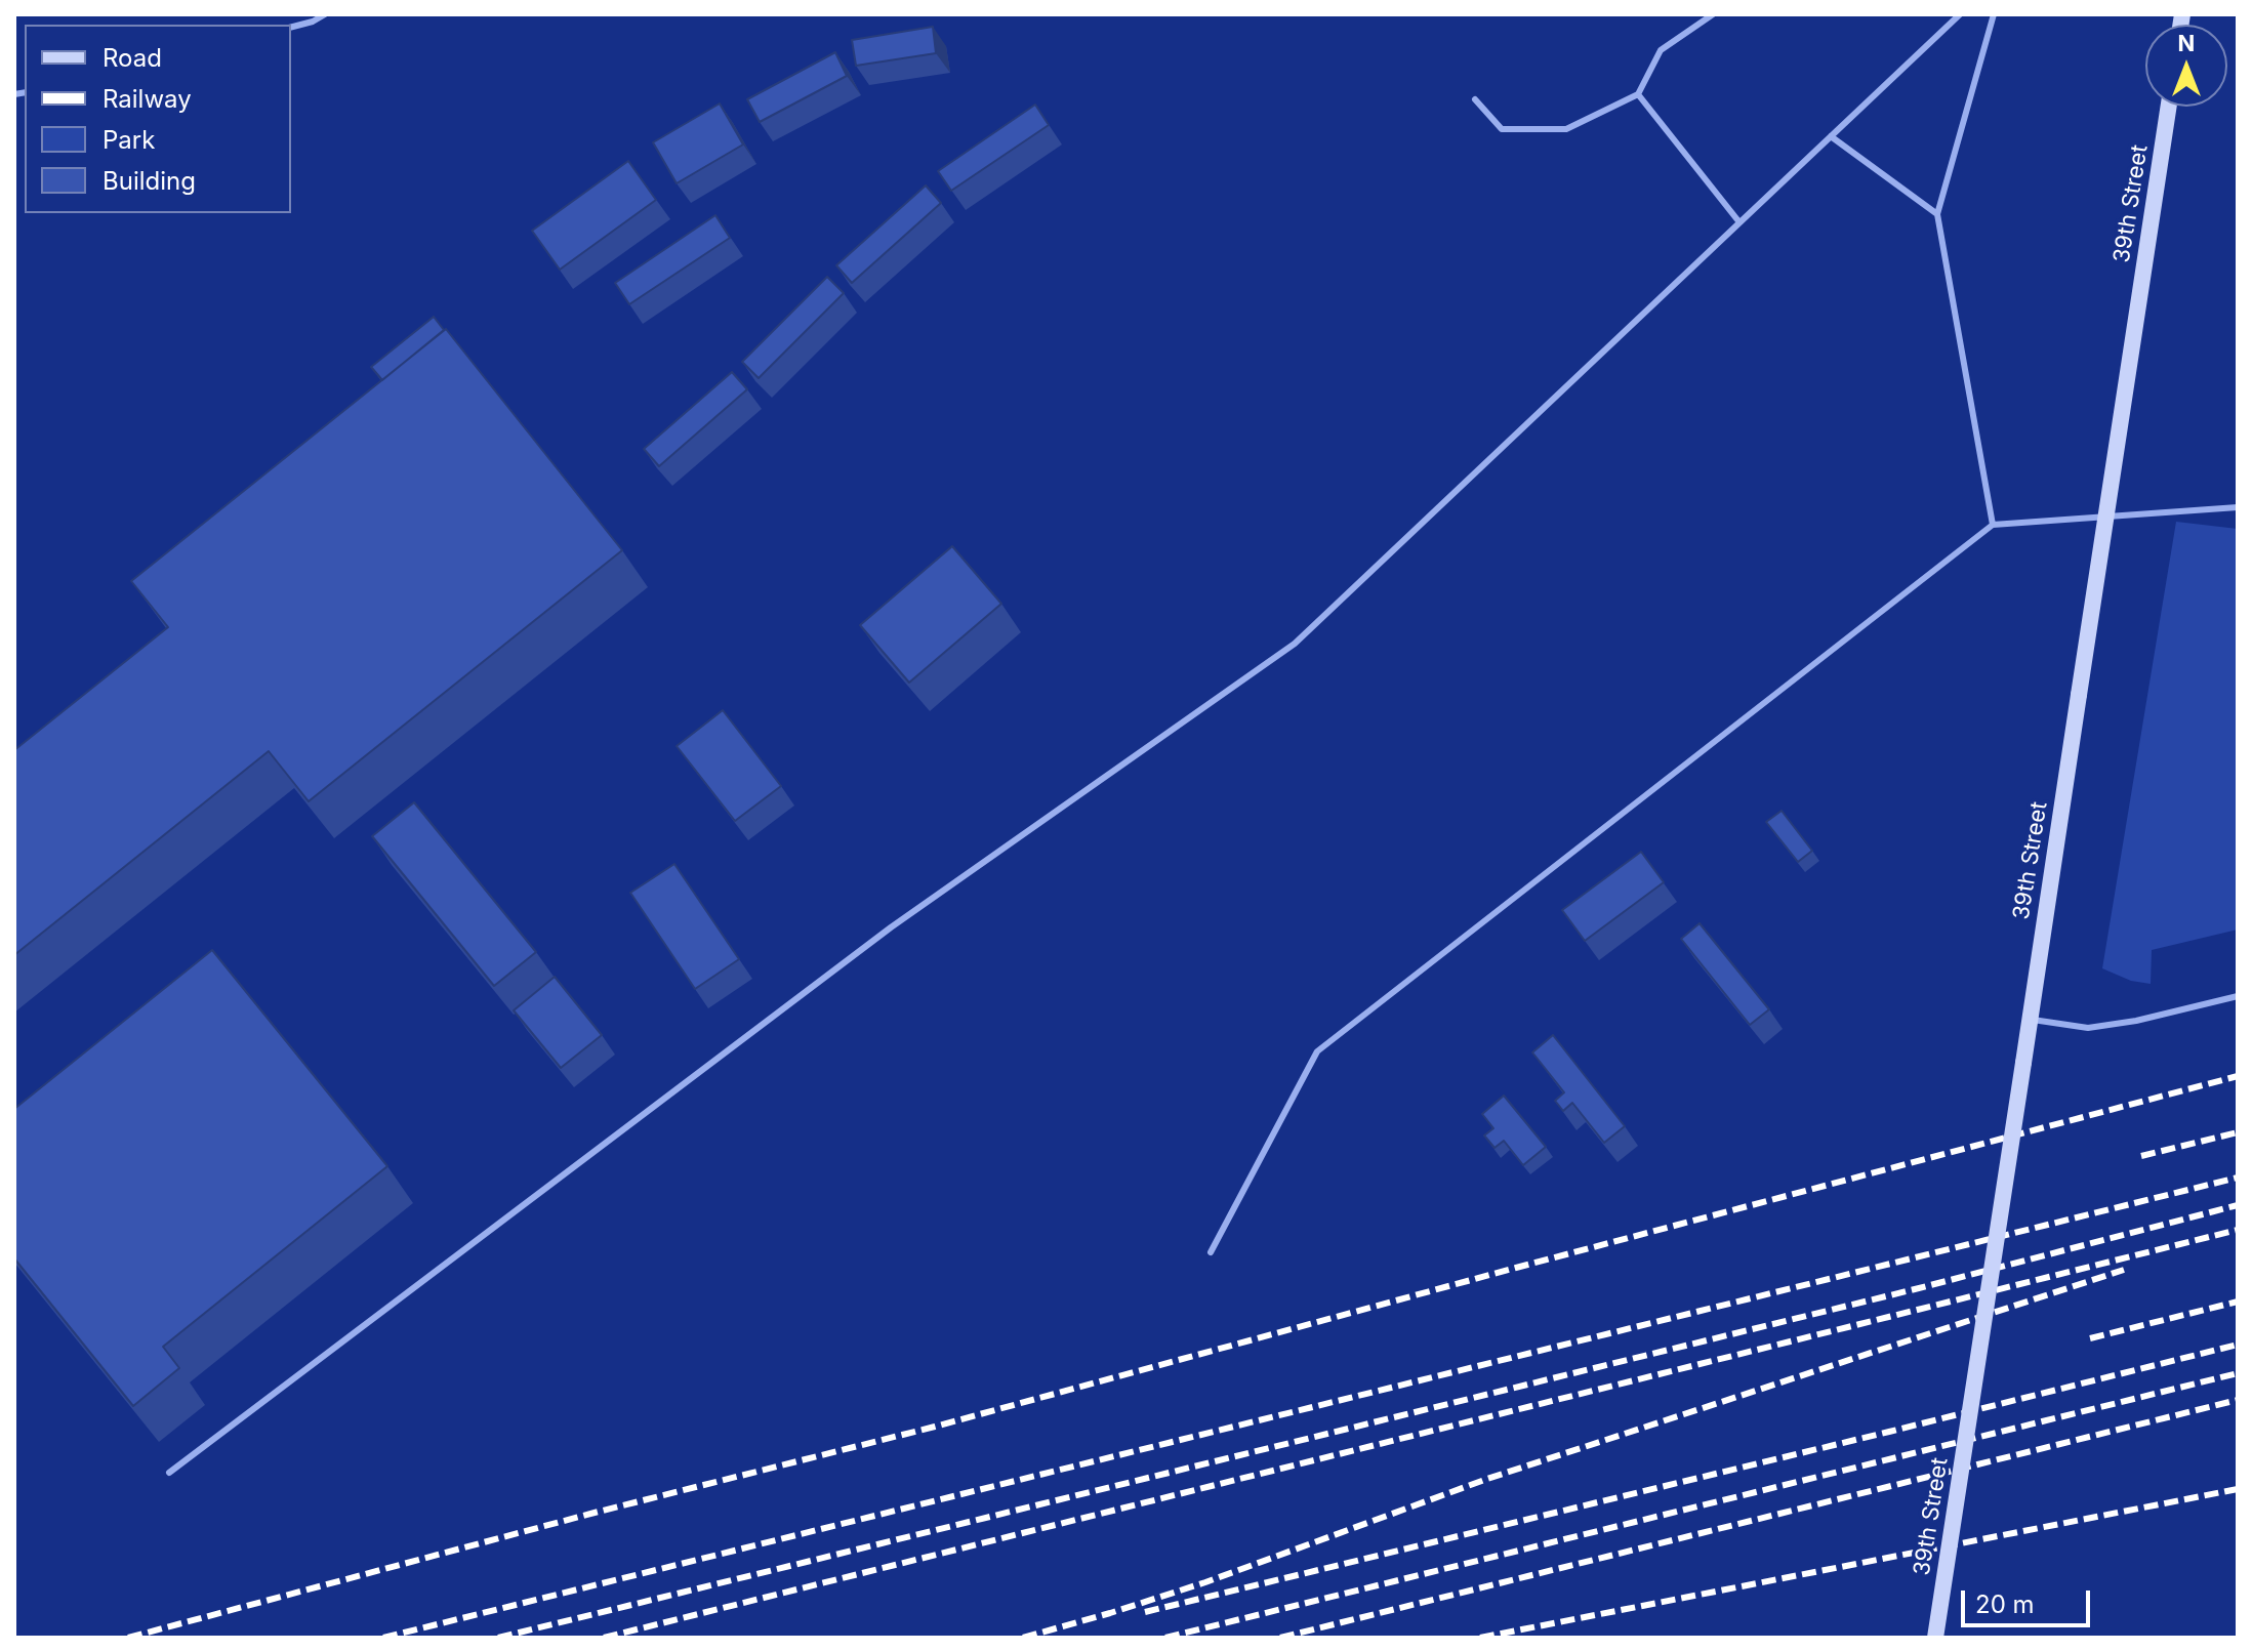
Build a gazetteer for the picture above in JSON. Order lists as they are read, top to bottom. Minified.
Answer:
{"streets":{"main road":["39th Street"]},"legend":["Road","Railway","Park","Building"],"scale_bar":"20 m","north":"top"}
